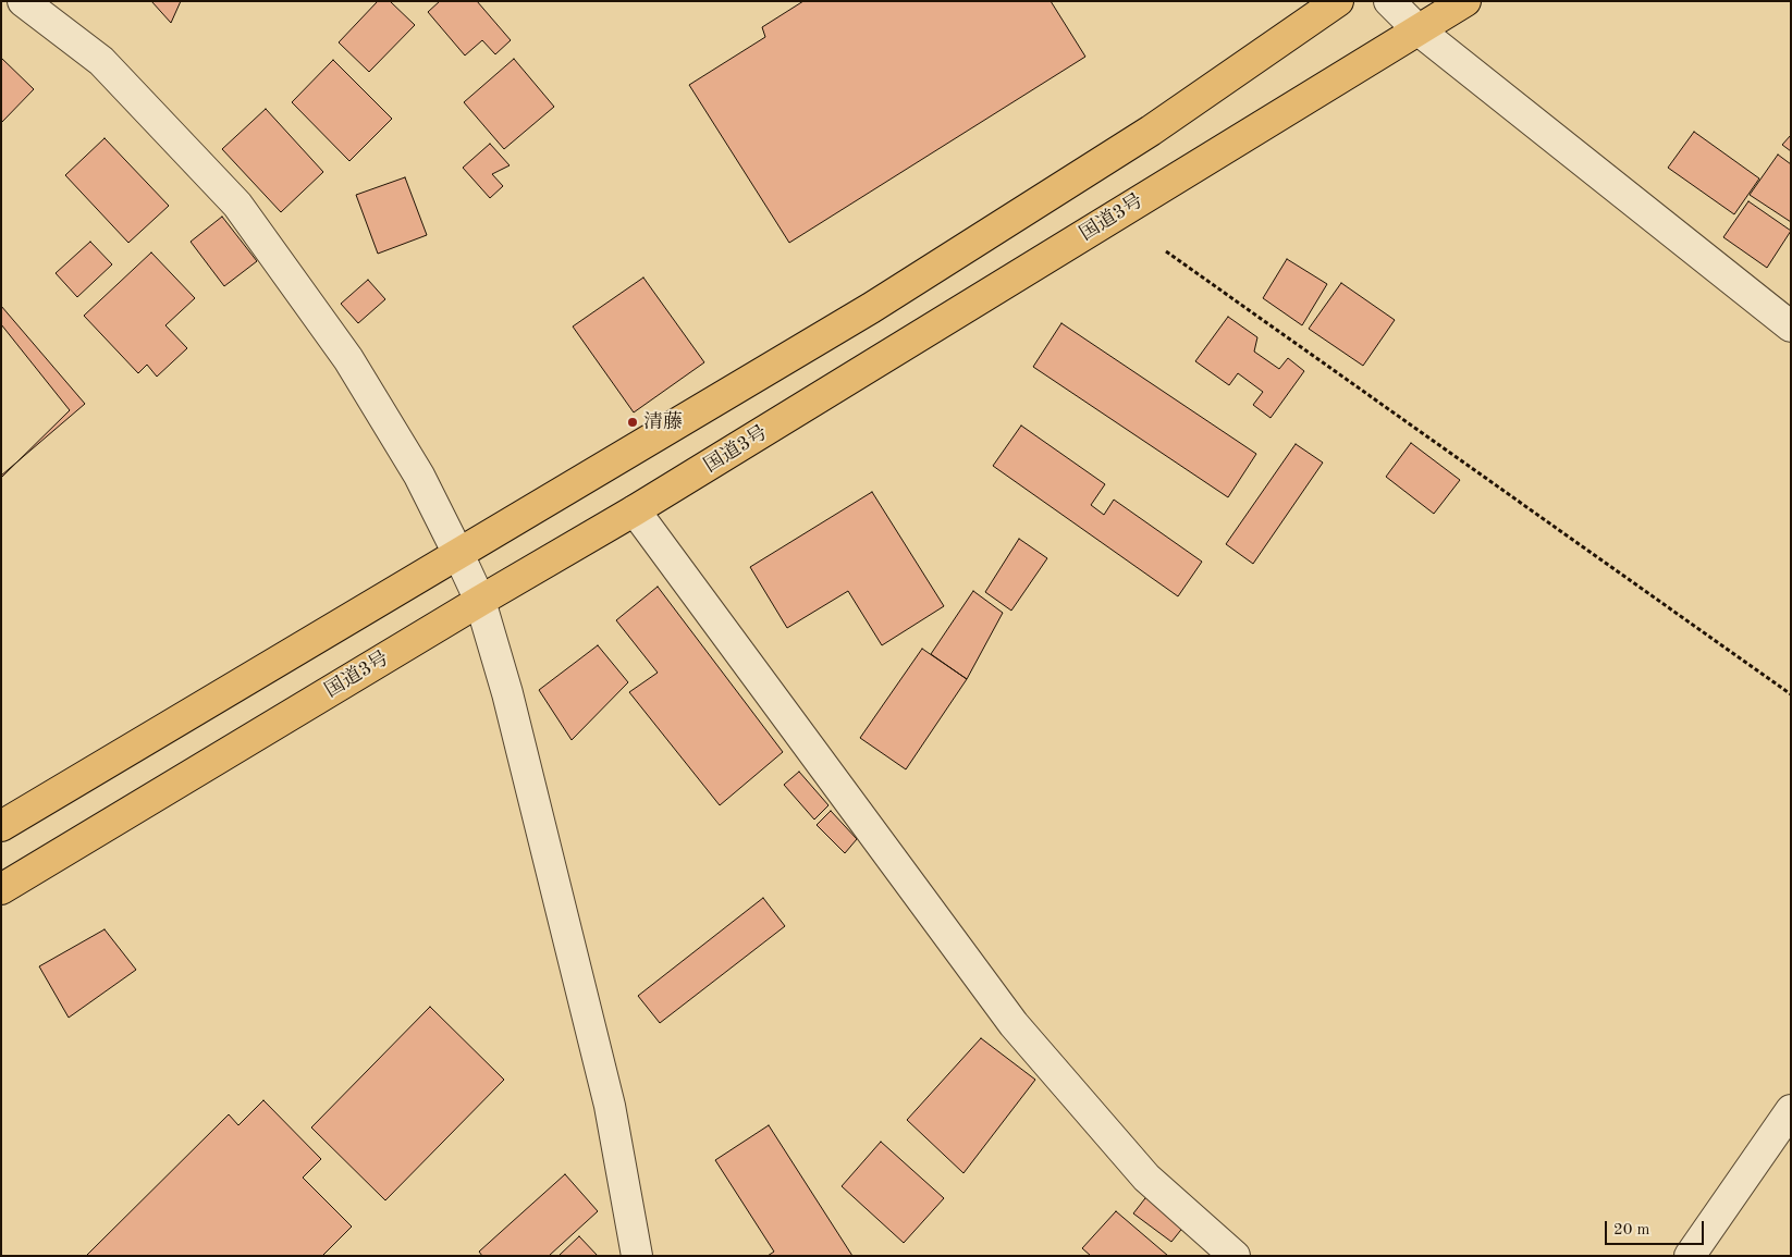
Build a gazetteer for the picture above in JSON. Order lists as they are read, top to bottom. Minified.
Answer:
{"streets":{"highway":["国道3号"]},"places":["清藤"],"scale_bar":"20 m"}
